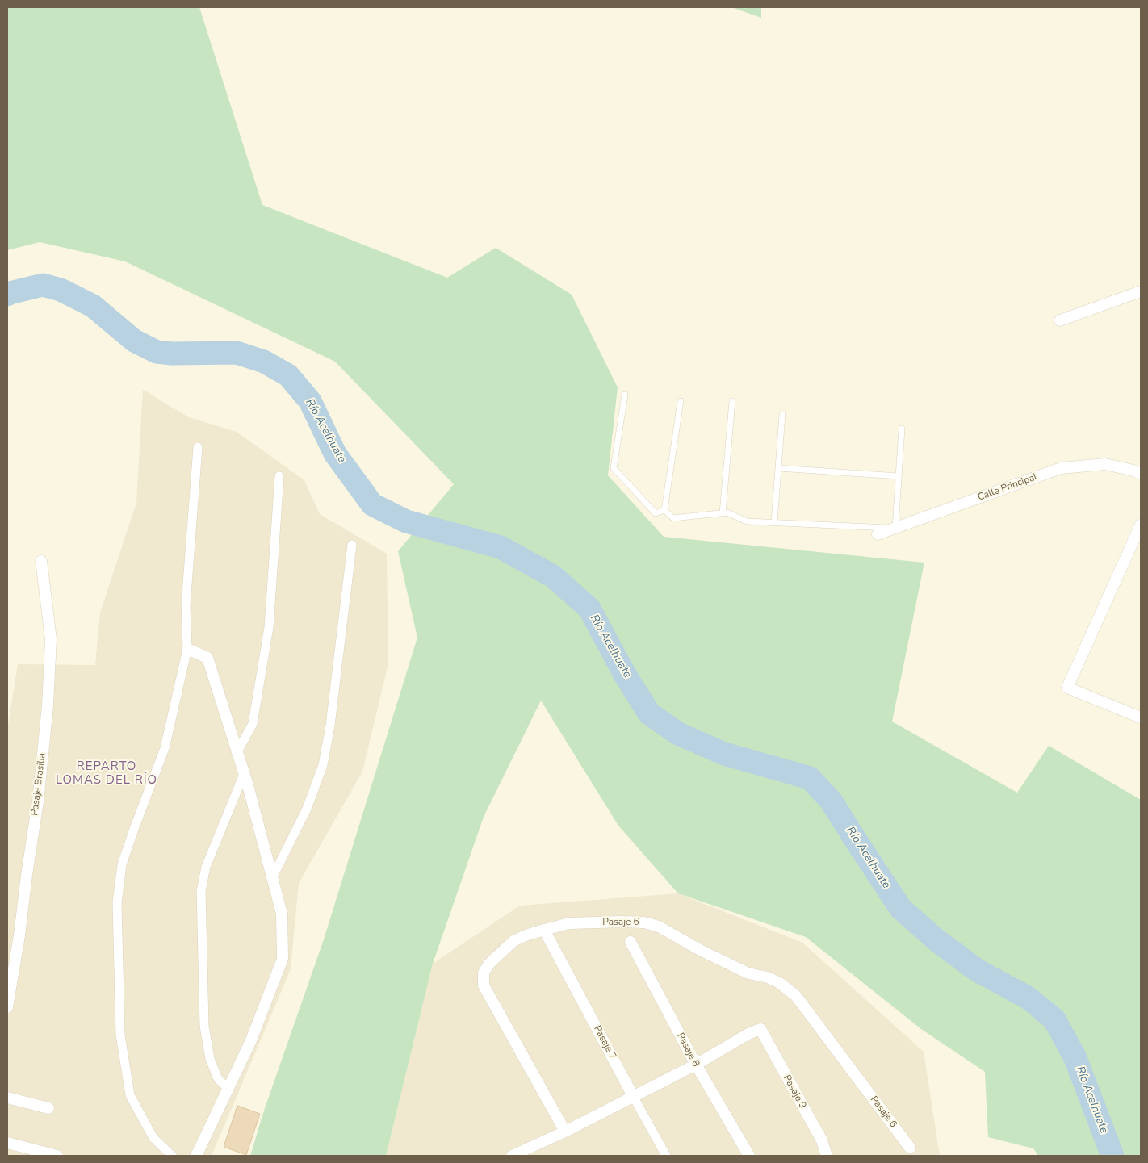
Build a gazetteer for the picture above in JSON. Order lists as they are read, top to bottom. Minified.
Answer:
{"streets":{"street":["Calle Principal","Pasaje Brasilia","Pasaje 6","Pasaje 7","Pasaje 8","Pasaje 9"]},"crossings":[["Pasaje 6","Pasaje 7"],["Pasaje 8","Pasaje 9"]],"districts":["REPARTO LOMAS DEL RÍO"],"water":["Río Acelhuate"]}
